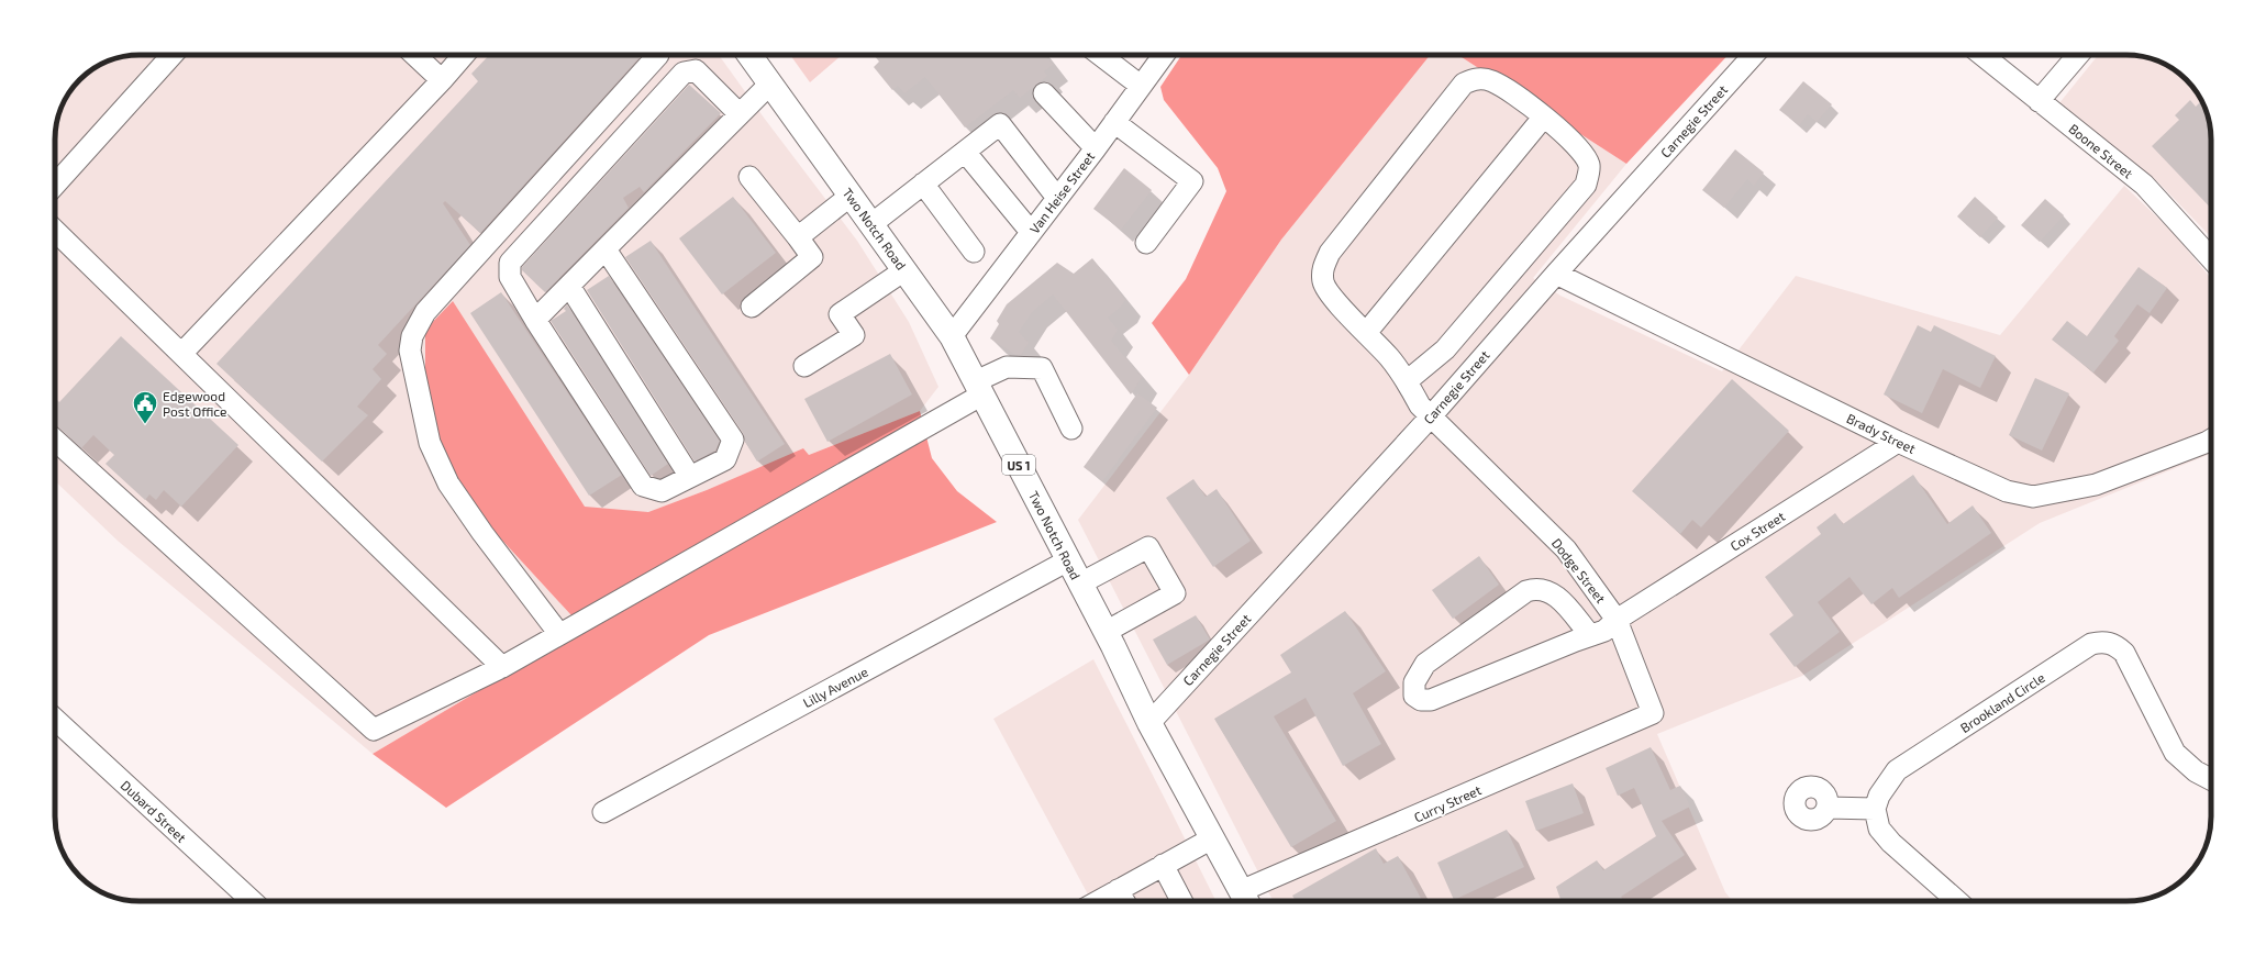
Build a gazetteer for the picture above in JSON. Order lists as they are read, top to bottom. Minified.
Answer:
{"streets":{"main road":["Two Notch Road","US 1"],"street":["Carnegie Street","Boone Street","Van Heise Street","Brady Street","Cox Street","Dodge Street","Lilly Avenue","Brookland Circle","Curry Street","Dubard Street"]},"crossings":[["Carnegie Street","Two Notch Road"],["Carnegie Street","Brady Street"],["Carnegie Street","Dodge Street"],["Van Heise Street","Two Notch Road"],["Two Notch Road","Lilly Avenue"],["Two Notch Road","Curry Street"],["Brady Street","Cox Street"],["Cox Street","Dodge Street"],["Dodge Street","Curry Street"]],"places":{"public building":["Edgewood Post Office"]}}
